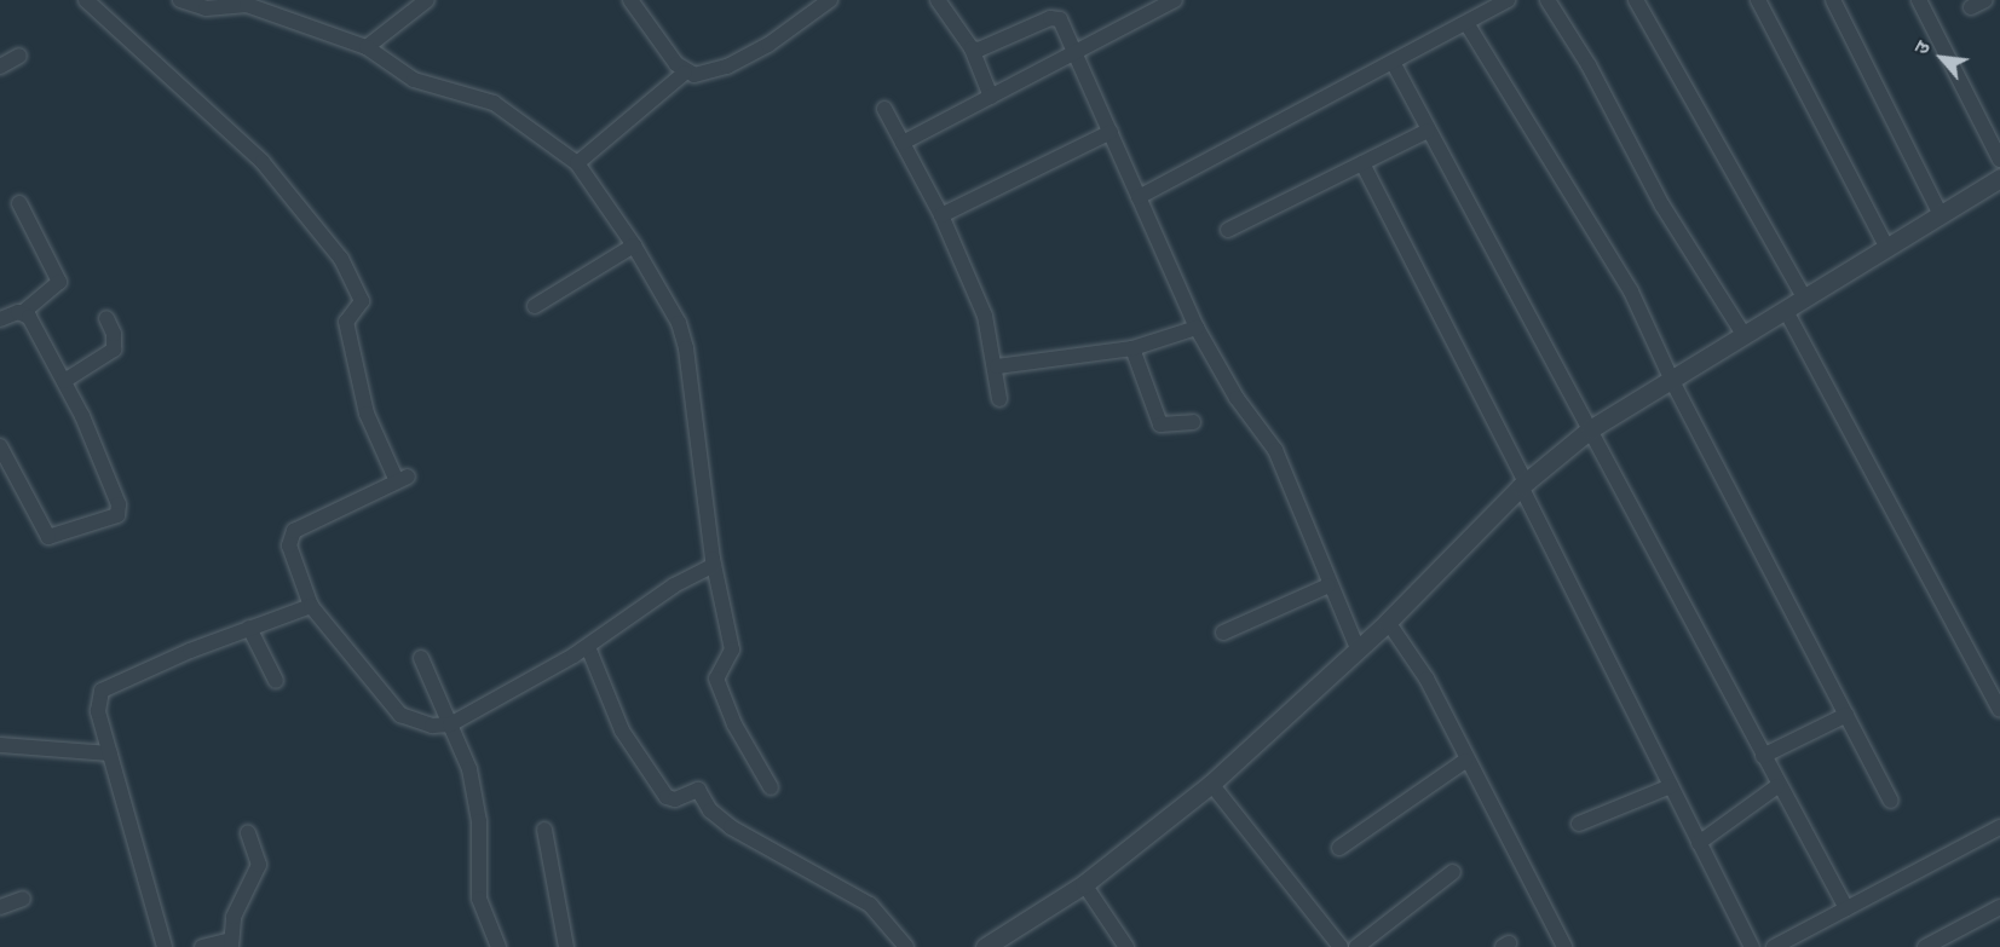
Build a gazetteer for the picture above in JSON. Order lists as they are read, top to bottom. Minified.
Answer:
{"north":"top left"}
